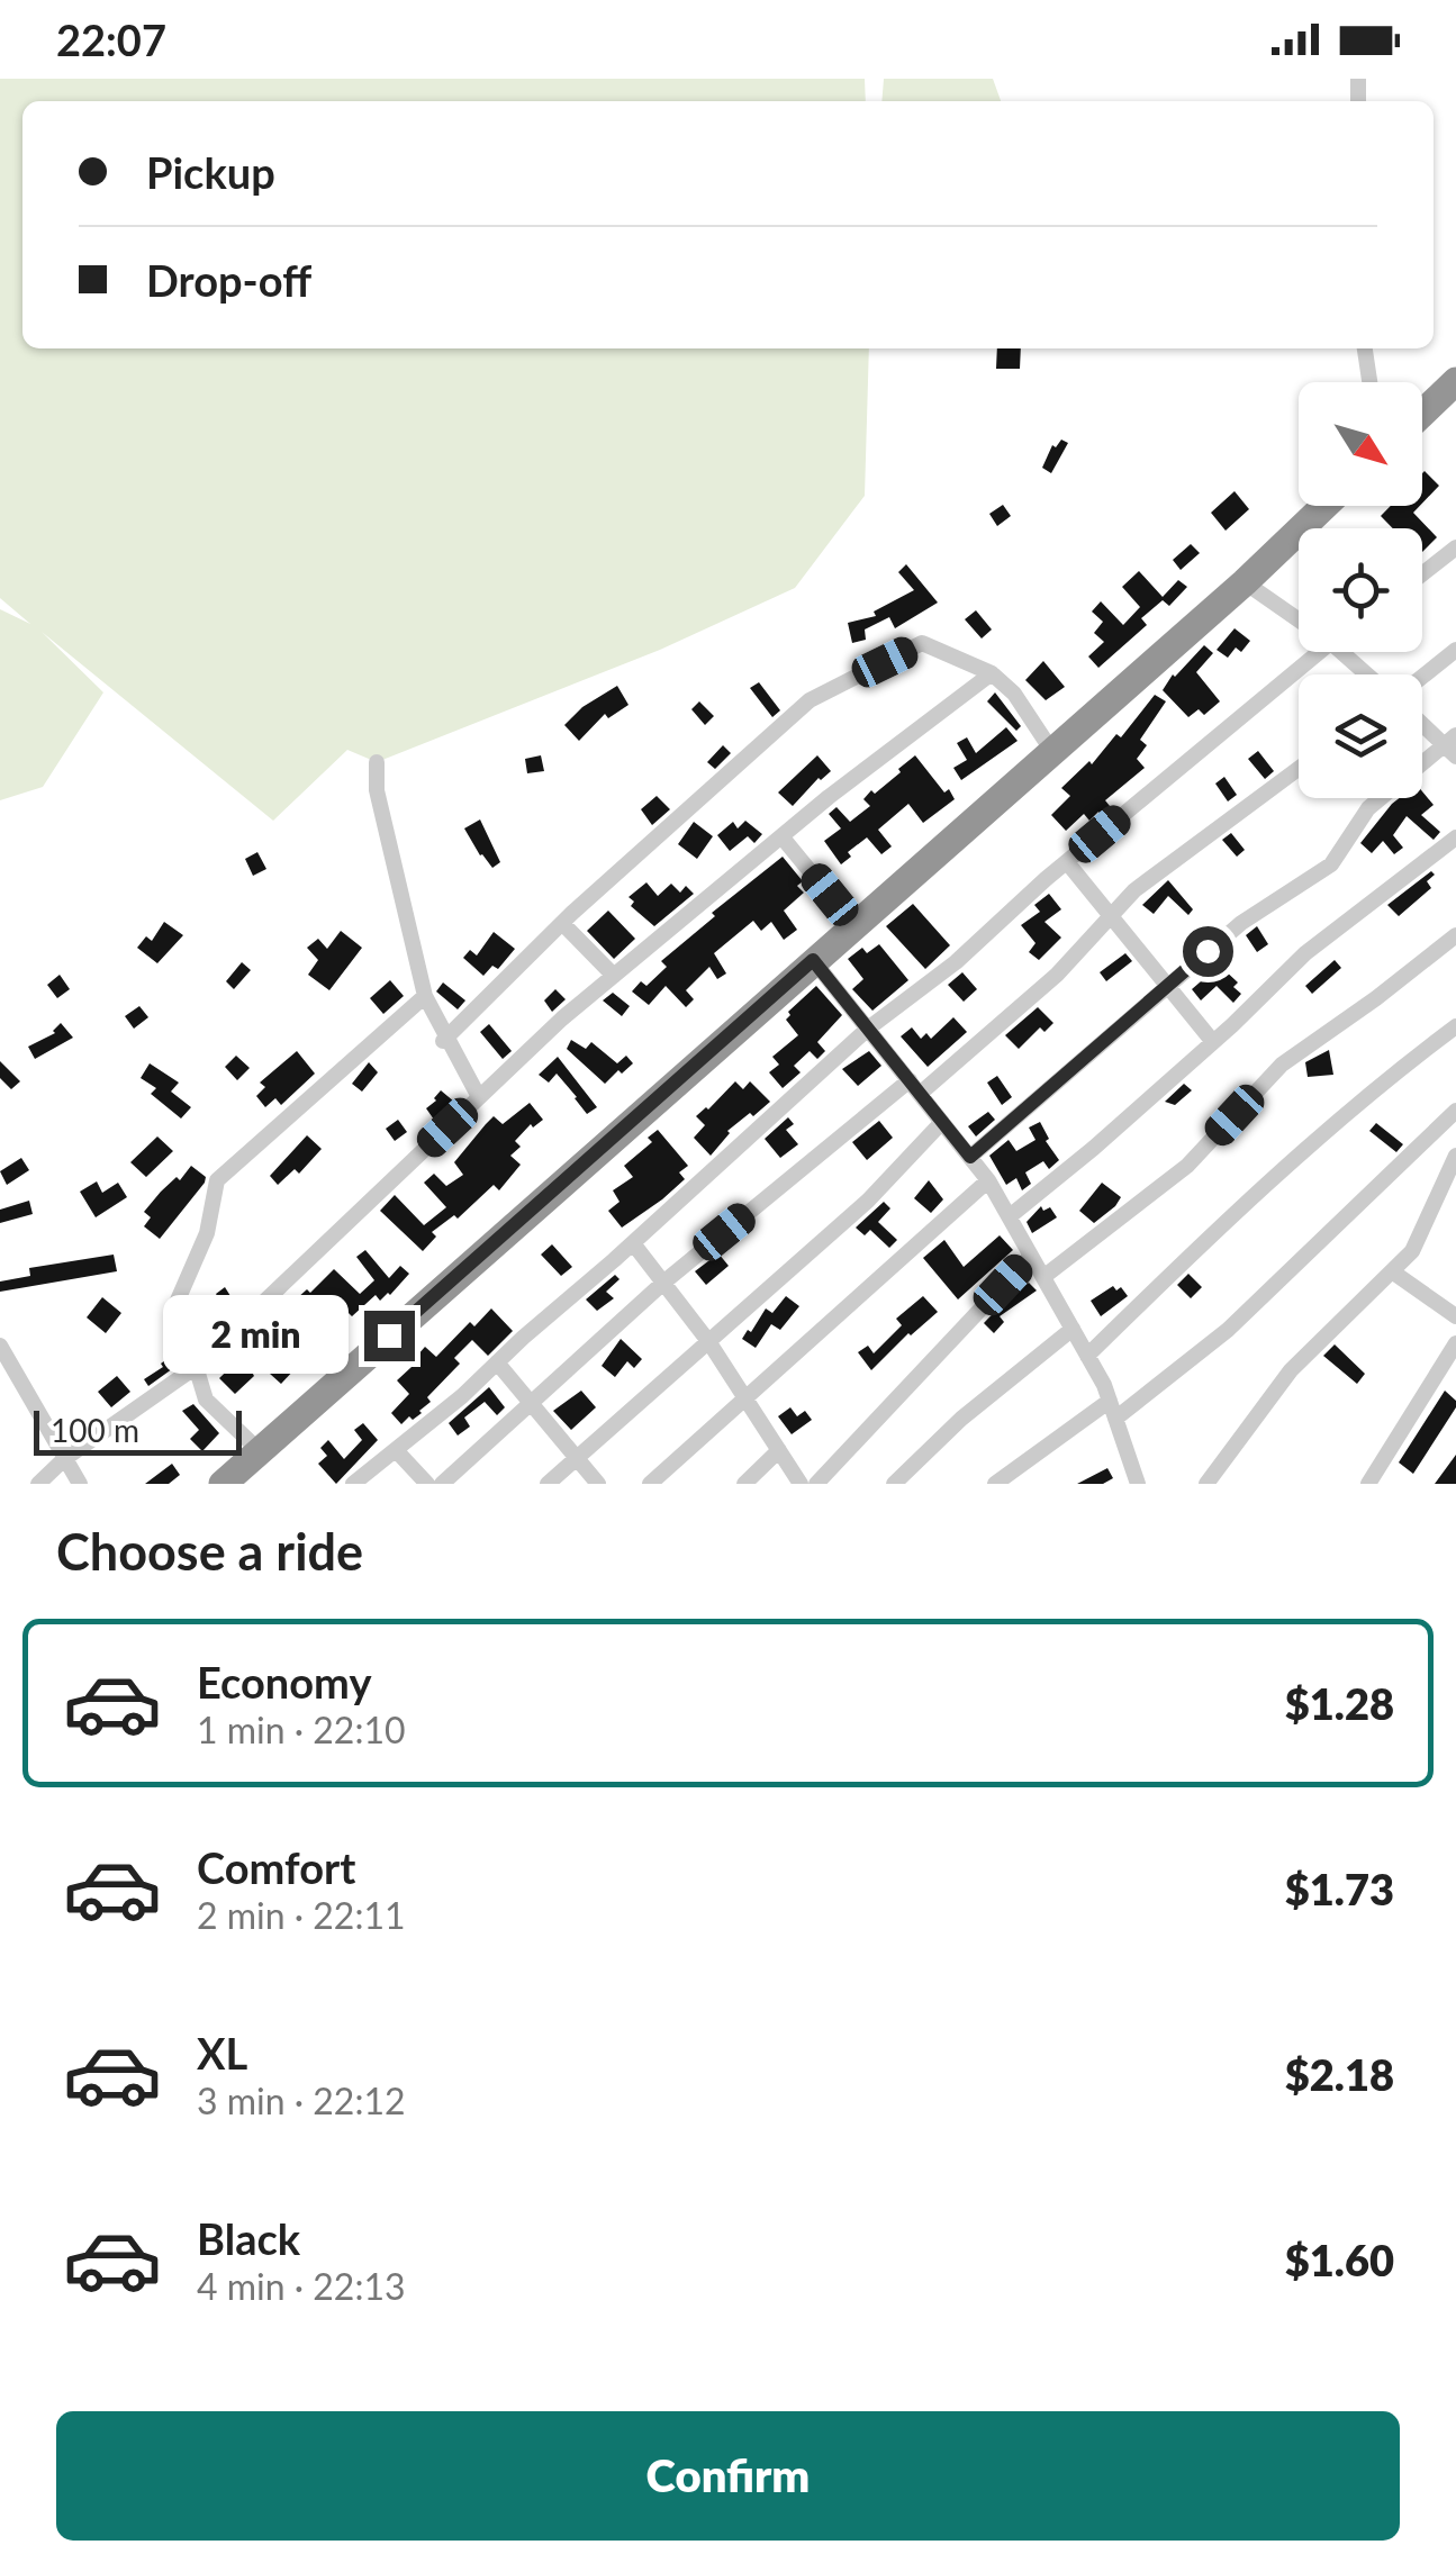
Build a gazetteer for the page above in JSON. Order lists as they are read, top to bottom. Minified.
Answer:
{"scale_bar":"100 m","north":"bottom right","page":{"status":"22:07","banner":["Pickup","Drop-off"],"bubble":"2 min","scale":"100 m","heading":"Choose a ride","list":[{"name":"Economy","note":"1 min · 22:10","value":"$1.28"},{"name":"Comfort","note":"2 min · 22:11","value":"$1.73"},{"name":"XL","note":"3 min · 22:12","value":"$2.18"},{"name":"Black","note":"4 min · 22:13","value":"$1.60"}],"buttons":"Confirm"}}
